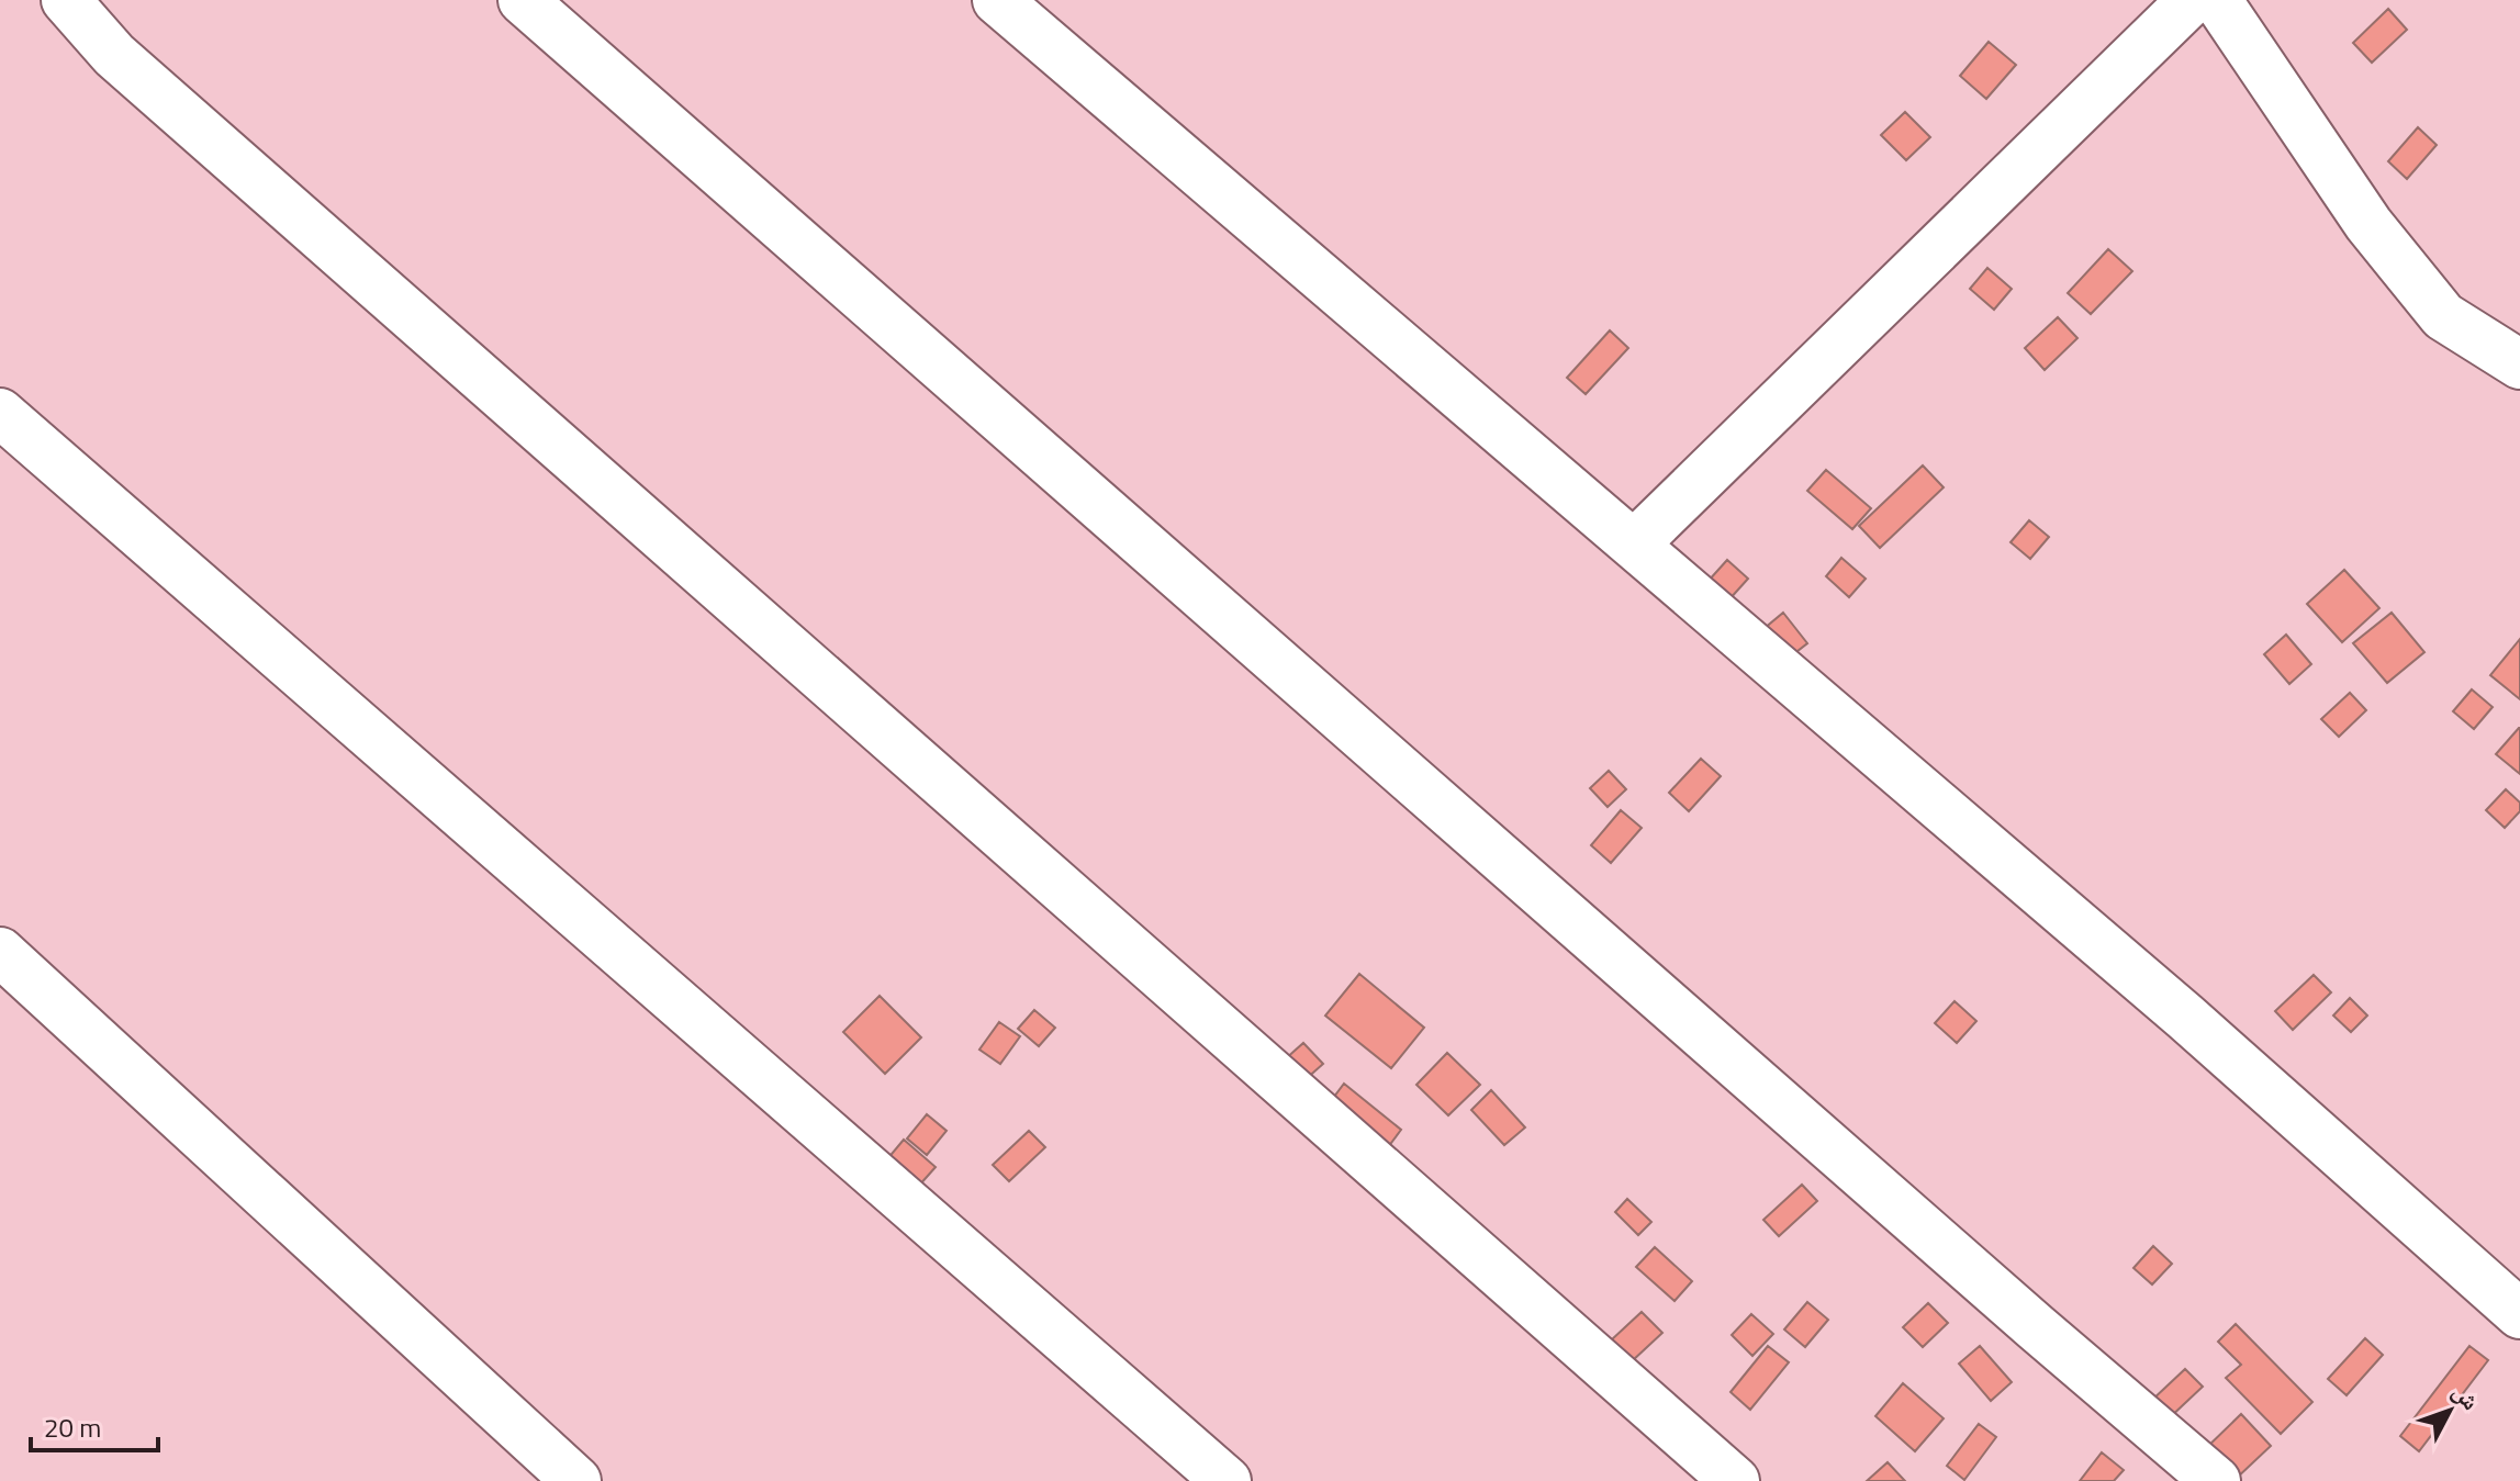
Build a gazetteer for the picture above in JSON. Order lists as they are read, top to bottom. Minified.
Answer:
{"scale_bar":"20 m","north":"top right"}
